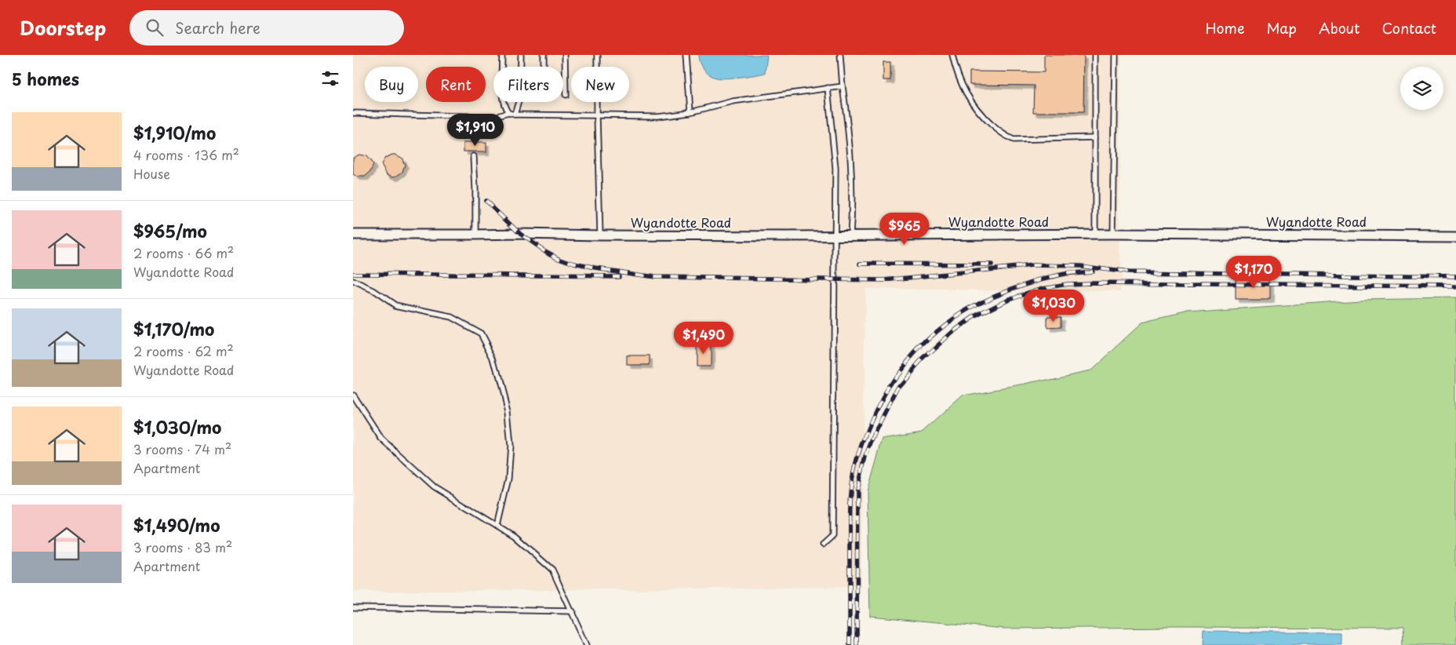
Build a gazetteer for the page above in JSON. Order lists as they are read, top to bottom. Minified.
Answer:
{"streets":{"street":["Wyandotte Road"]},"page":{"header":"Doorstep","search":"Search here","nav":["Home","Map","About","Contact"],"heading":"5 homes","chip":["Buy","Rent","Filters","New"],"list":[{"name":"$1,910/mo","note":"4 rooms · 136 m² · House"},{"name":"$965/mo","note":"2 rooms · 66 m² · Wyandotte Road"},{"name":"$1,170/mo","note":"2 rooms · 62 m² · Wyandotte Road"},{"name":"$1,030/mo","note":"3 rooms · 74 m² · Apartment"},{"name":"$1,490/mo","note":"3 rooms · 83 m² · Apartment"}],"price":["$1,910","$965","$1,170","$1,030","$1,490"]}}
